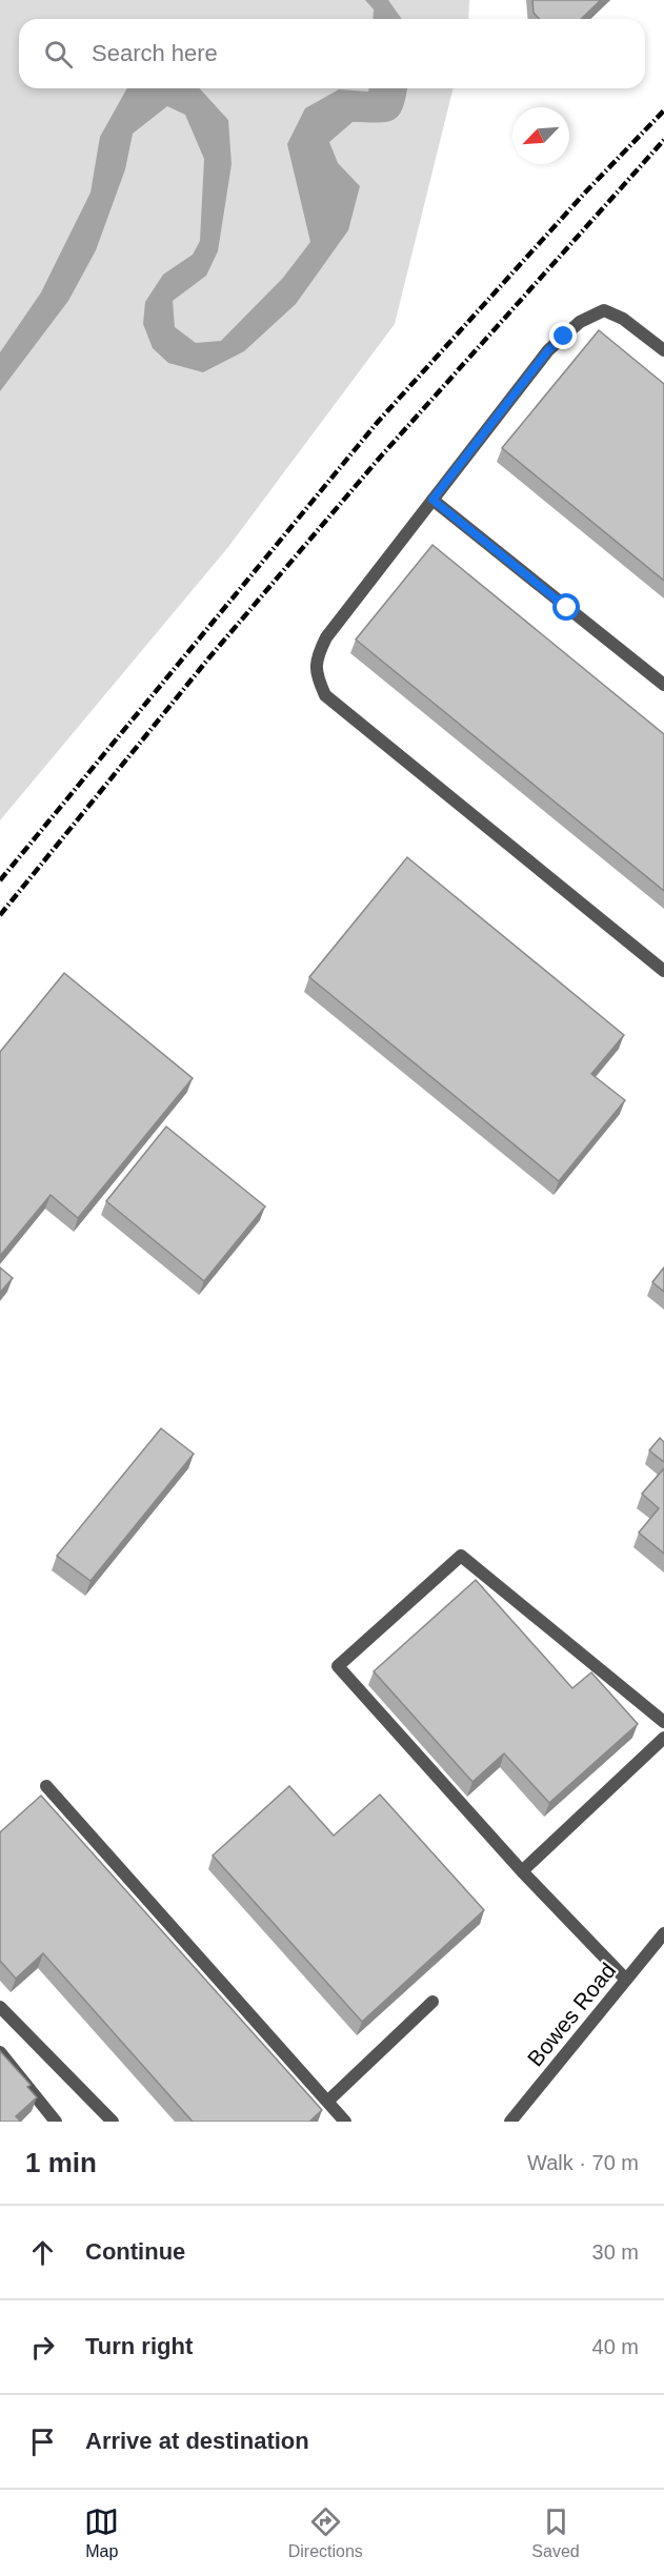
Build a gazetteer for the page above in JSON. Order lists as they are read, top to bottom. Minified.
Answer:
{"streets":{"street":["Bowes Road"]},"north":"bottom left","page":{"search":"Search here","heading":["1 min","Walk · 70 m"],"list":[["Continue","30 m"],["Turn right","40 m"],"Arrive at destination"],"nav":["Map","Directions","Saved"]}}
